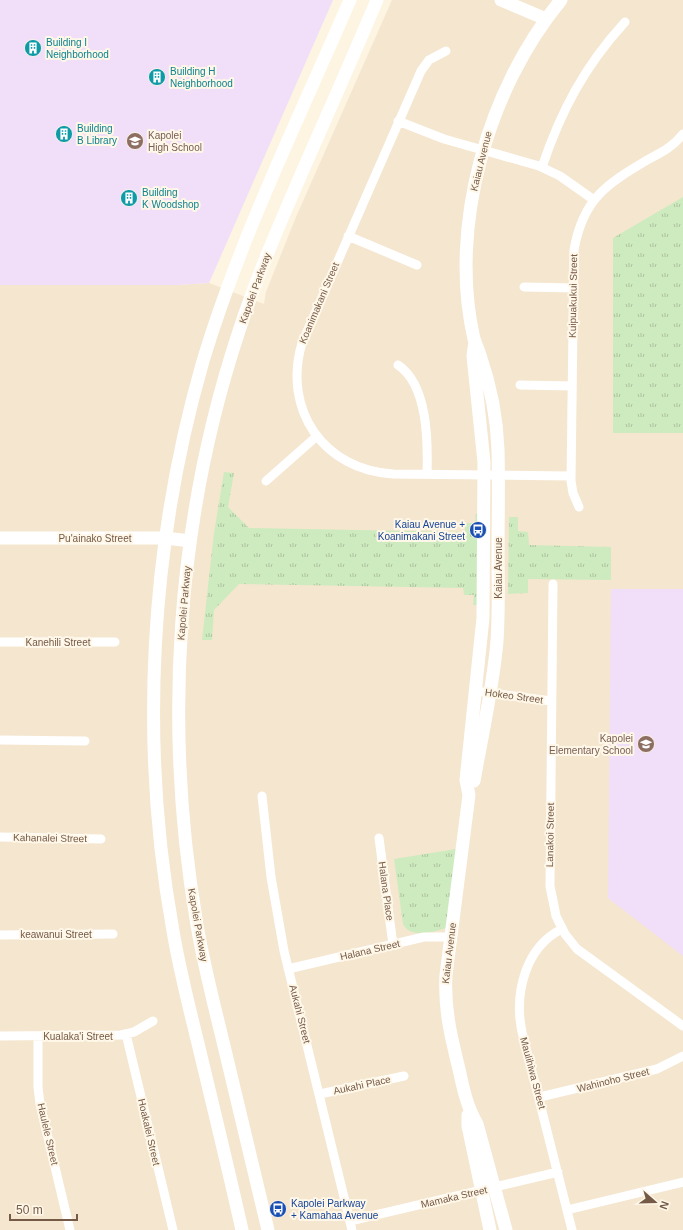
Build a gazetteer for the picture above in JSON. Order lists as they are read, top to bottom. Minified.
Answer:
{"streets":{"main road":["Kaiau Avenue","Kapolei Parkway","Pu'ainako Street"],"street":["Kuipuakukui Street","Koanimakani Street","Kanehili Street","Hokeo Street","Lanakoi Street","Kahanalei Street","Halana Place","keawanui Street","Halana Street","Aukahi Street","Kualaka'i Street","Maulihiwa Street","Wahinoho Street","Aukahi Place","Hoakalei Street","Haulele Street","Mamaka Street"]},"crossings":[["Kaiau Avenue","Koanimakani Street"],["Kaiau Avenue","Hokeo Street"],["Kaiau Avenue","Halana Street"],["Kaiau Avenue","Mamaka Street"],["Kapolei Parkway","Pu'ainako Street"],["Kuipuakukui Street","Koanimakani Street"],["Hokeo Street","Lanakoi Street"],["Lanakoi Street","Maulihiwa Street"],["Halana Place","Halana Street"],["Halana Street","Aukahi Street"],["Aukahi Street","Aukahi Place"],["Aukahi Street","Mamaka Street"],["Kualaka'i Street","Hoakalei Street"],["Kualaka'i Street","Haulele Street"],["Maulihiwa Street","Wahinoho Street"],["Maulihiwa Street","Mamaka Street"]],"places":{"building":["Building I Neighborhood","Building H Neighborhood","Building B Library","Building K Woodshop"],"school or university":["Kapolei High School","Kapolei Elementary School"],"bus stop":["Kaiau Avenue + Koanimakani Street","Kapolei Parkway + Kamahaa Avenue"]},"scale_bar":"50 m","north":"right"}
